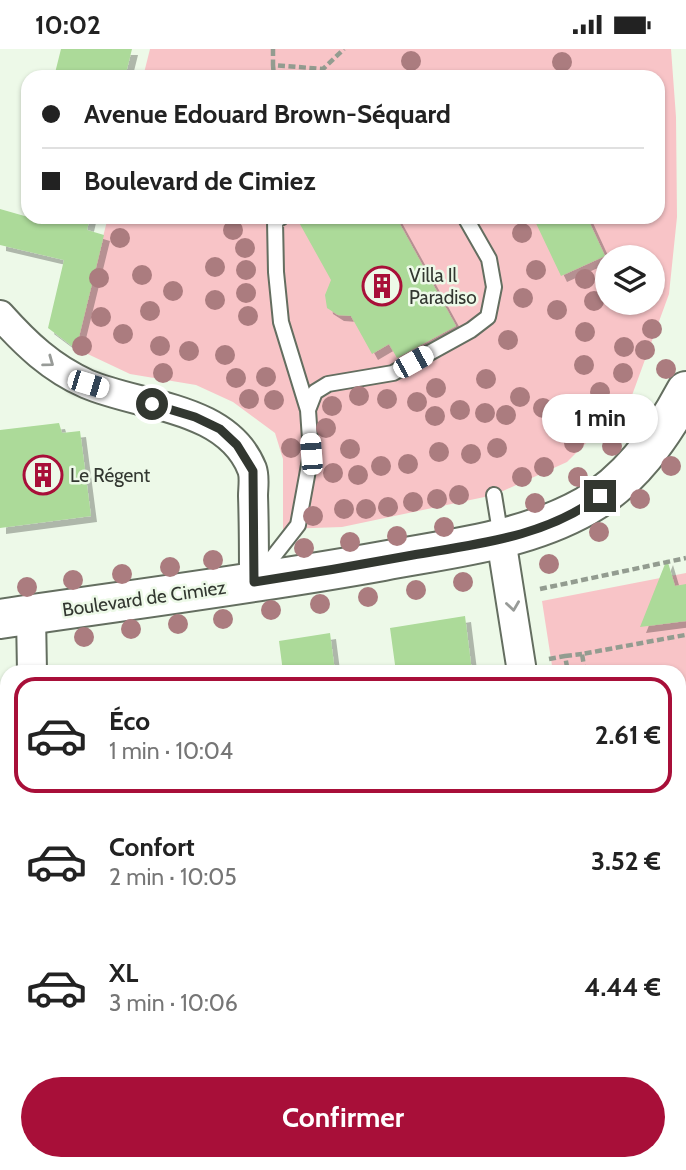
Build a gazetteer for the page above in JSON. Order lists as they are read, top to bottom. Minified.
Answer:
{"streets":{"main road":["Boulevard de Cimiez"]},"places":{"building":["Villa Il Paradiso","Le Régent"]},"page":{"status":"10:02","banner":["Avenue Edouard Brown-Séquard","Boulevard de Cimiez"],"bubble":"1 min","list":[{"name":"Éco","note":"1 min · 10:04","value":"2.61 €"},{"name":"Confort","note":"2 min · 10:05","value":"3.52 €"},{"name":"XL","note":"3 min · 10:06","value":"4.44 €"}],"buttons":"Confirmer"}}
